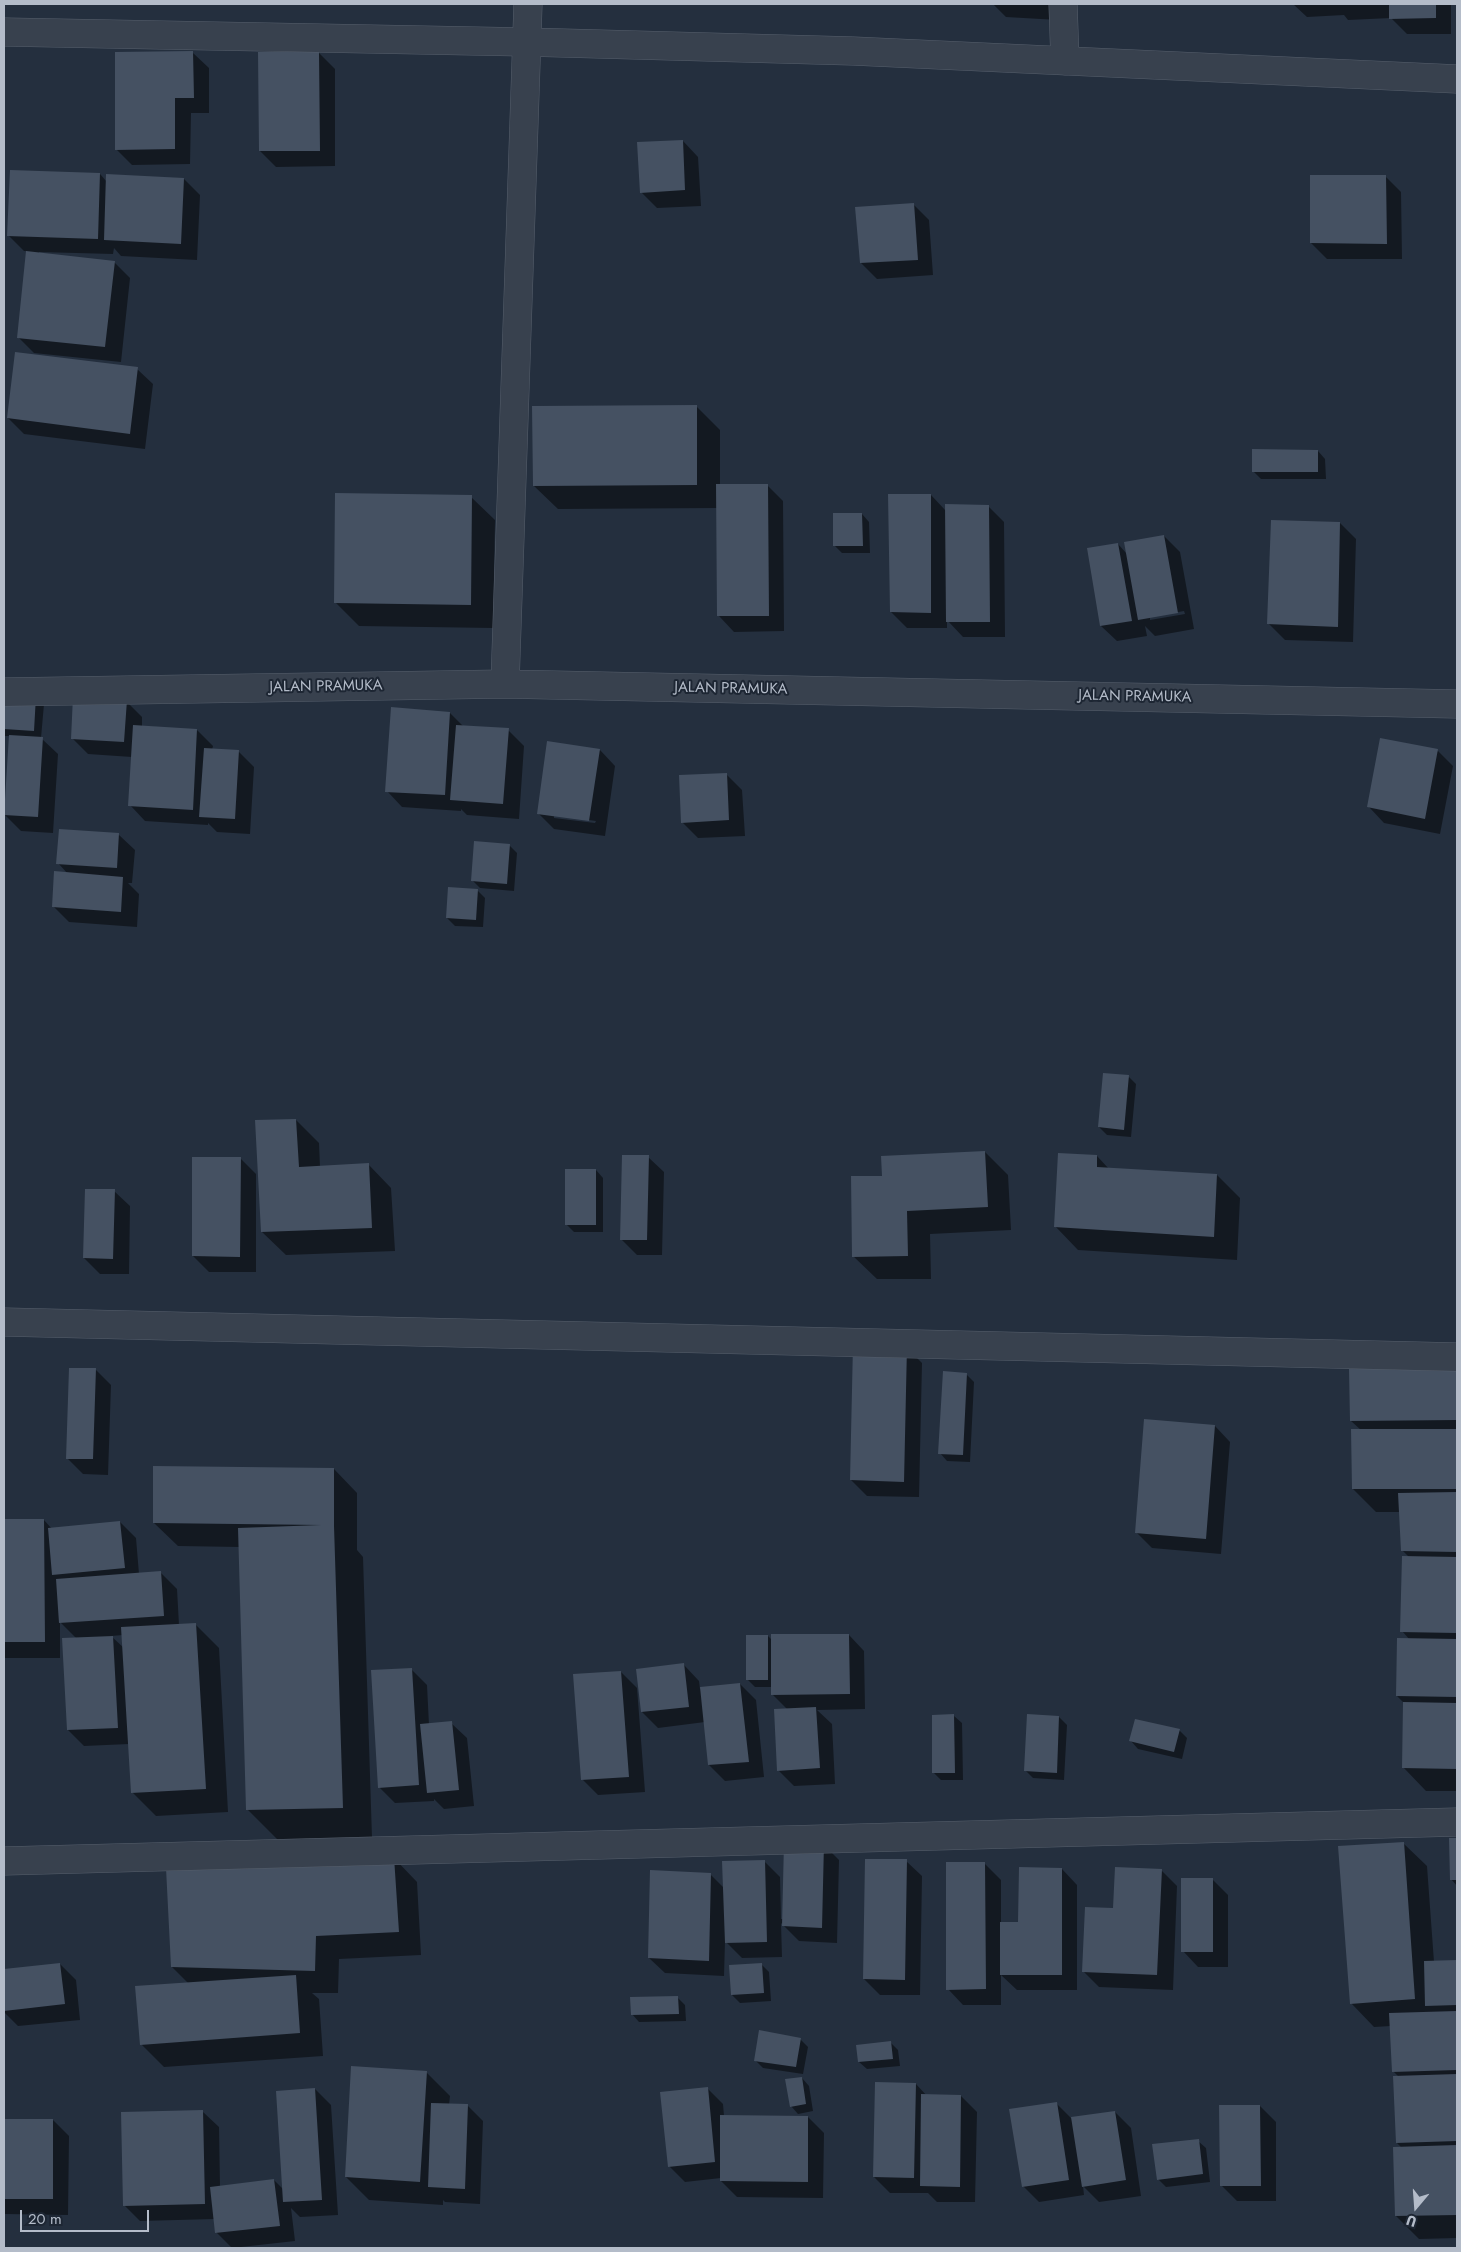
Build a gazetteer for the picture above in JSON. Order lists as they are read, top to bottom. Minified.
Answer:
{"streets":{"street":["JALAN PRAMUKA"]},"scale_bar":"20 m","north":"bottom"}
